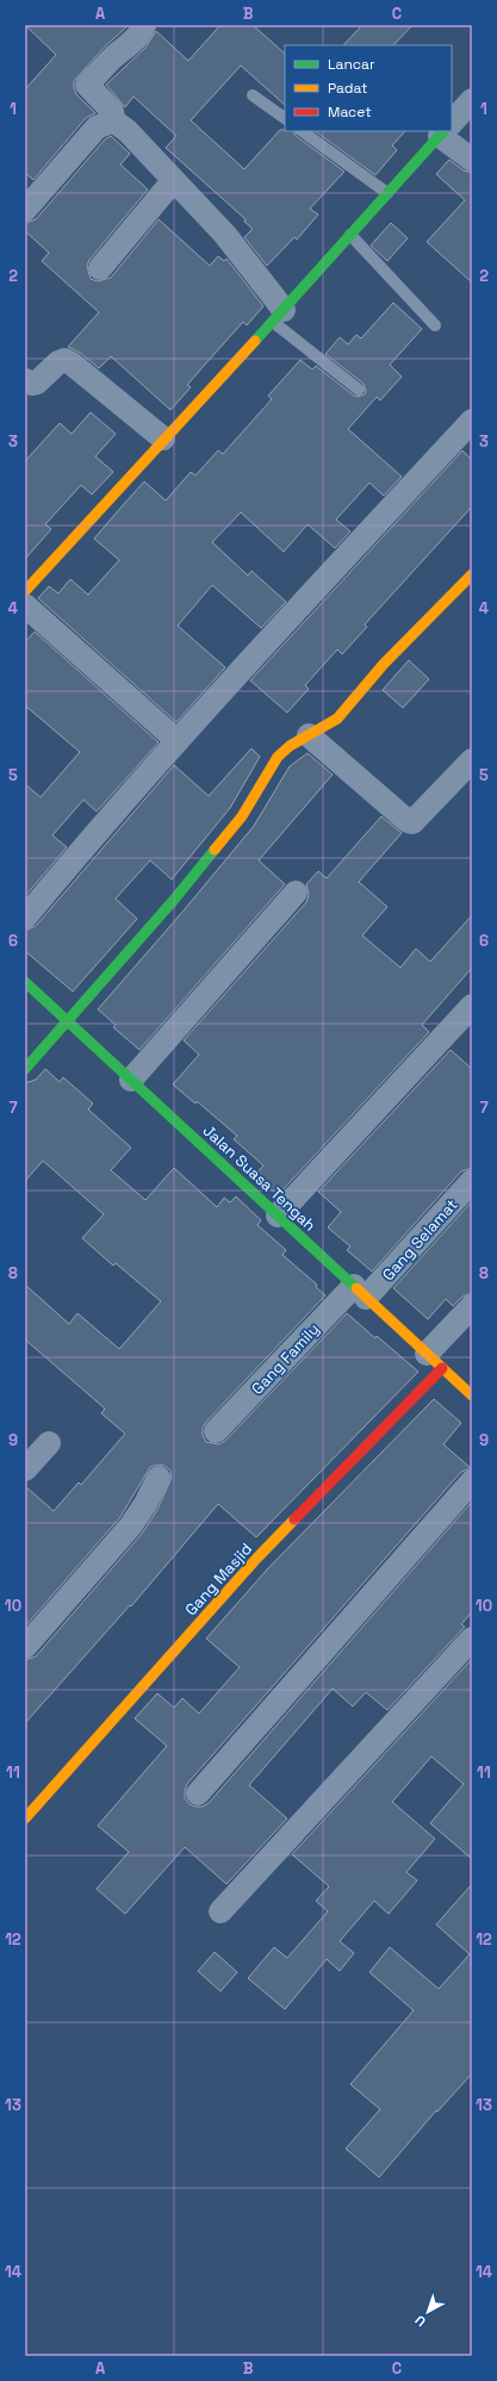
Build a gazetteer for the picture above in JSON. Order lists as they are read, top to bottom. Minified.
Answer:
{"streets":{"street":["Jalan Suasa Tengah","Gang Selamat","Gang Family","Gang Masjid"]},"crossings":[["Jalan Suasa Tengah","Gang Selamat"],["Jalan Suasa Tengah","Gang Family"],["Jalan Suasa Tengah","Gang Masjid"],["Gang Selamat","Gang Family"]],"legend":["Lancar","Padat","Macet"],"north":"bottom left","grid":{"columns":["A","B","C"],"rows":["1","2","3","4","5","6","7","8","9","10","11","12","13","14"]}}
